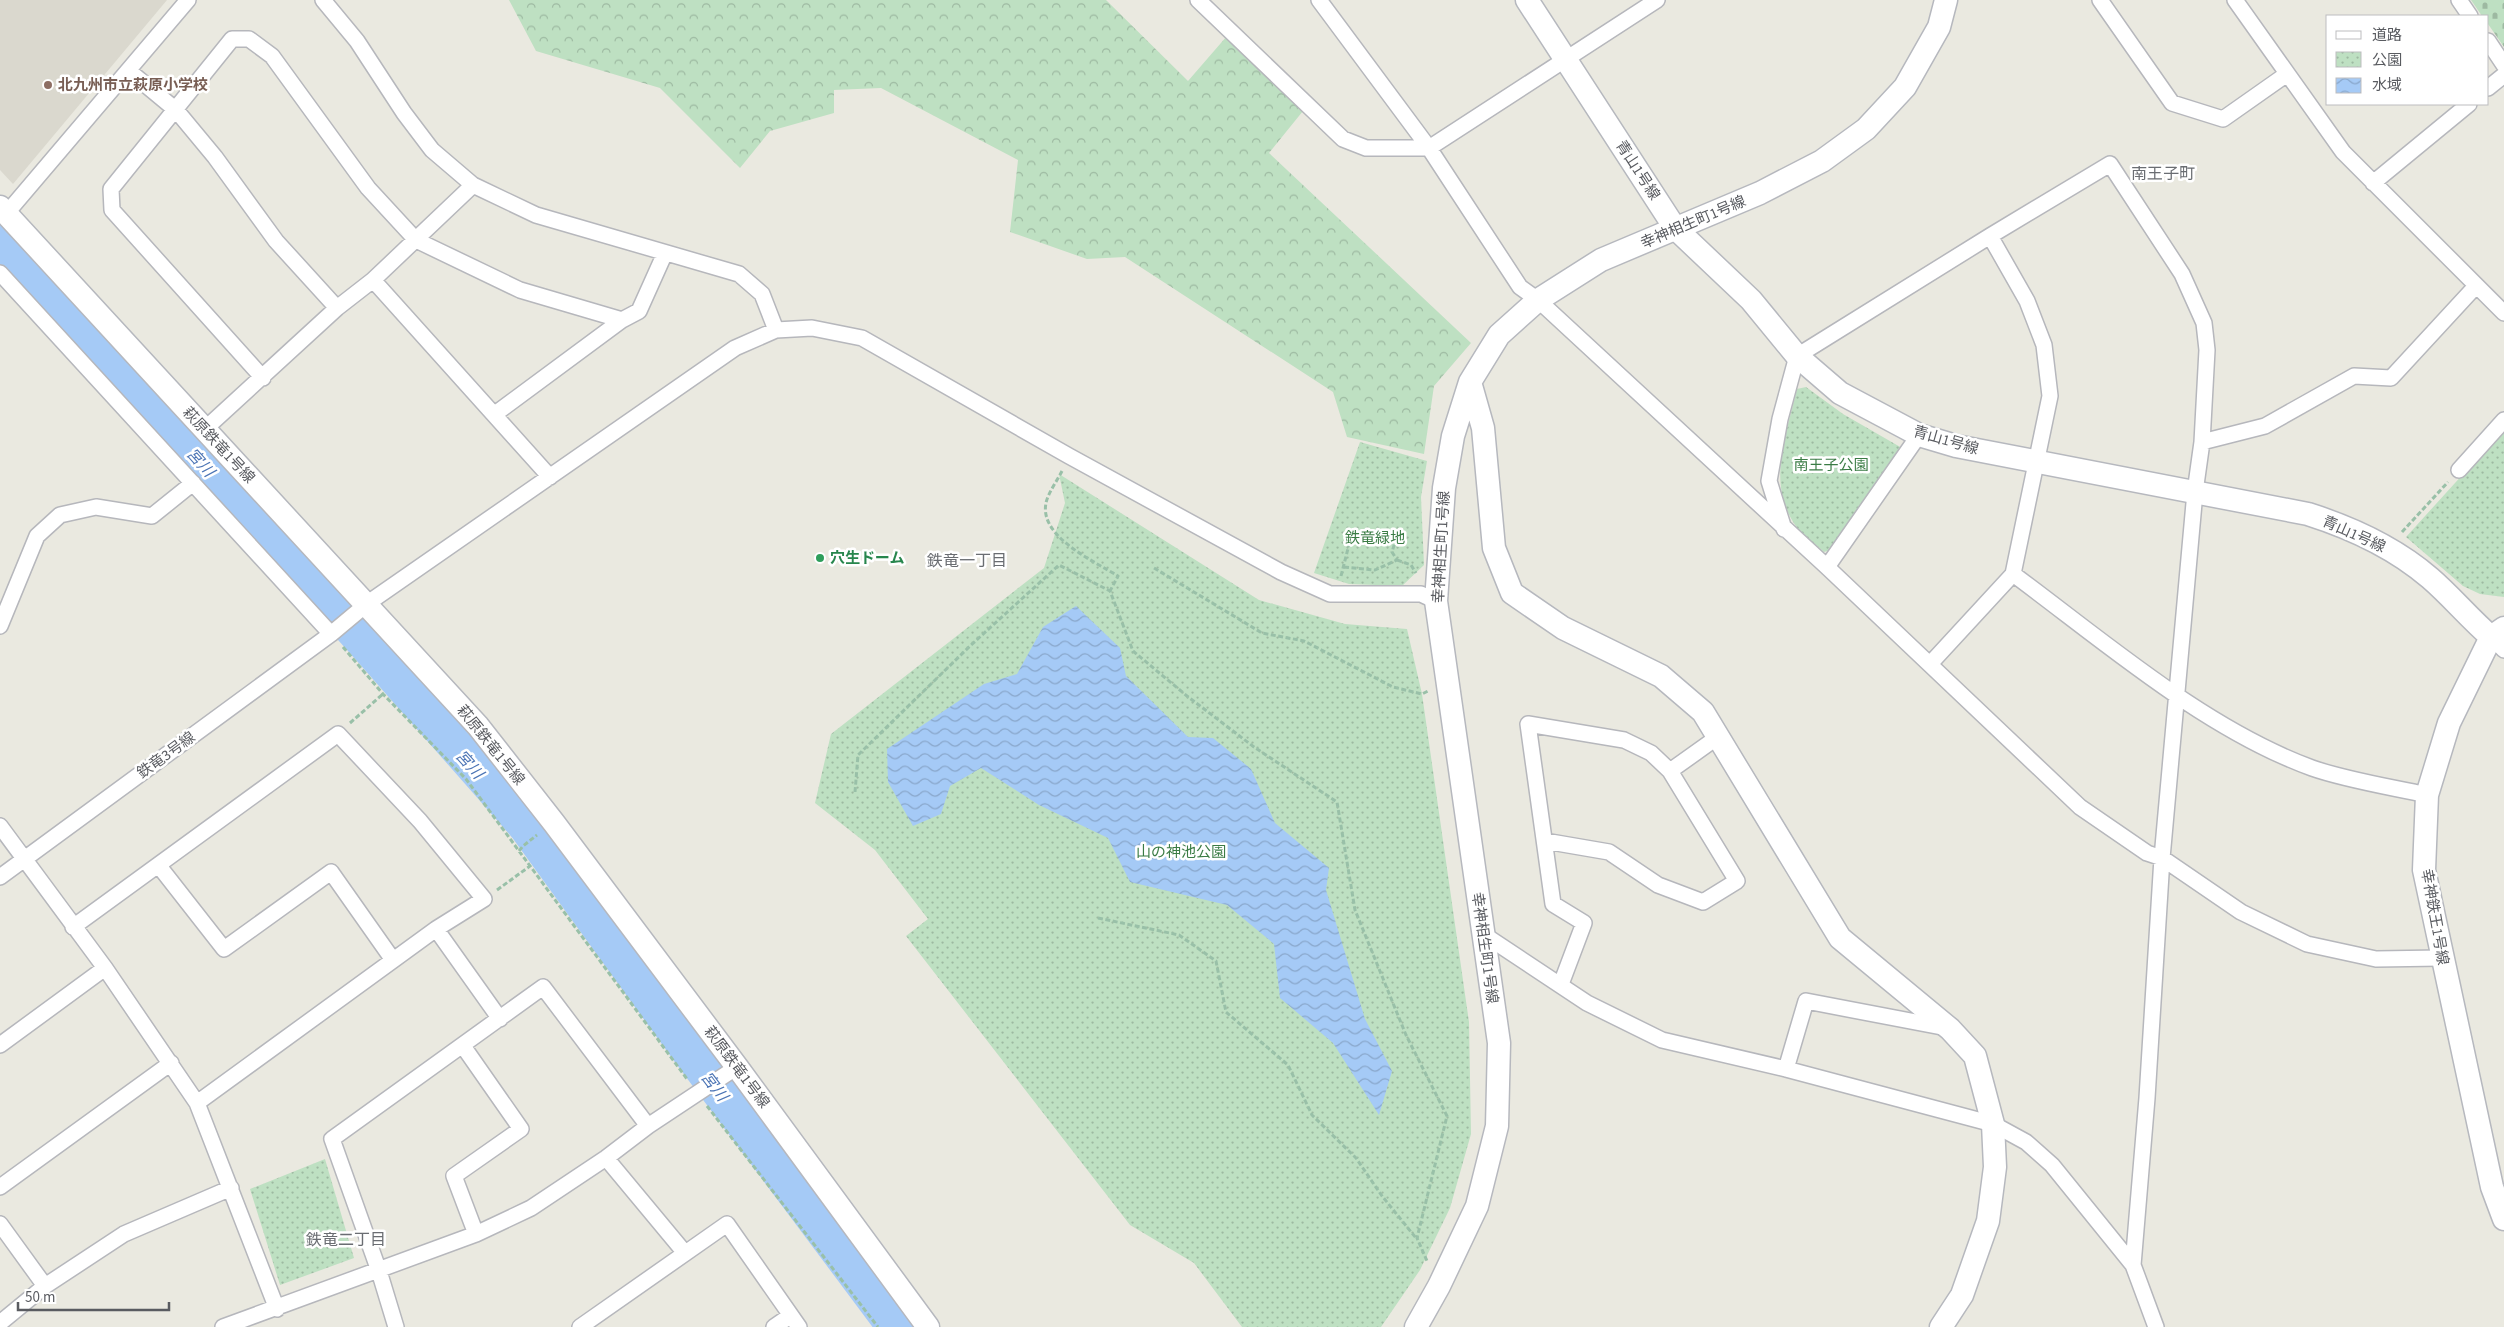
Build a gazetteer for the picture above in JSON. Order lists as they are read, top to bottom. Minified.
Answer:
{"streets":{"street":["青山1号線","幸神相生町1号線","萩原鉄竜1号線","鉄竜3号線","幸神鉄王1号線"]},"crossings":[["青山1号線","幸神相生町1号線"],["青山1号線","幸神鉄王1号線"],["萩原鉄竜1号線","鉄竜3号線"]],"districts":["南王子町","鉄竜一丁目","鉄竜二丁目"],"water":["宮川"],"parks":["南王子公園","鉄竜緑地","山の神池公園"],"places":["北九州市立萩原小学校","穴生ドーム"],"legend":["道路","公園","水域"],"scale_bar":"50 m"}
